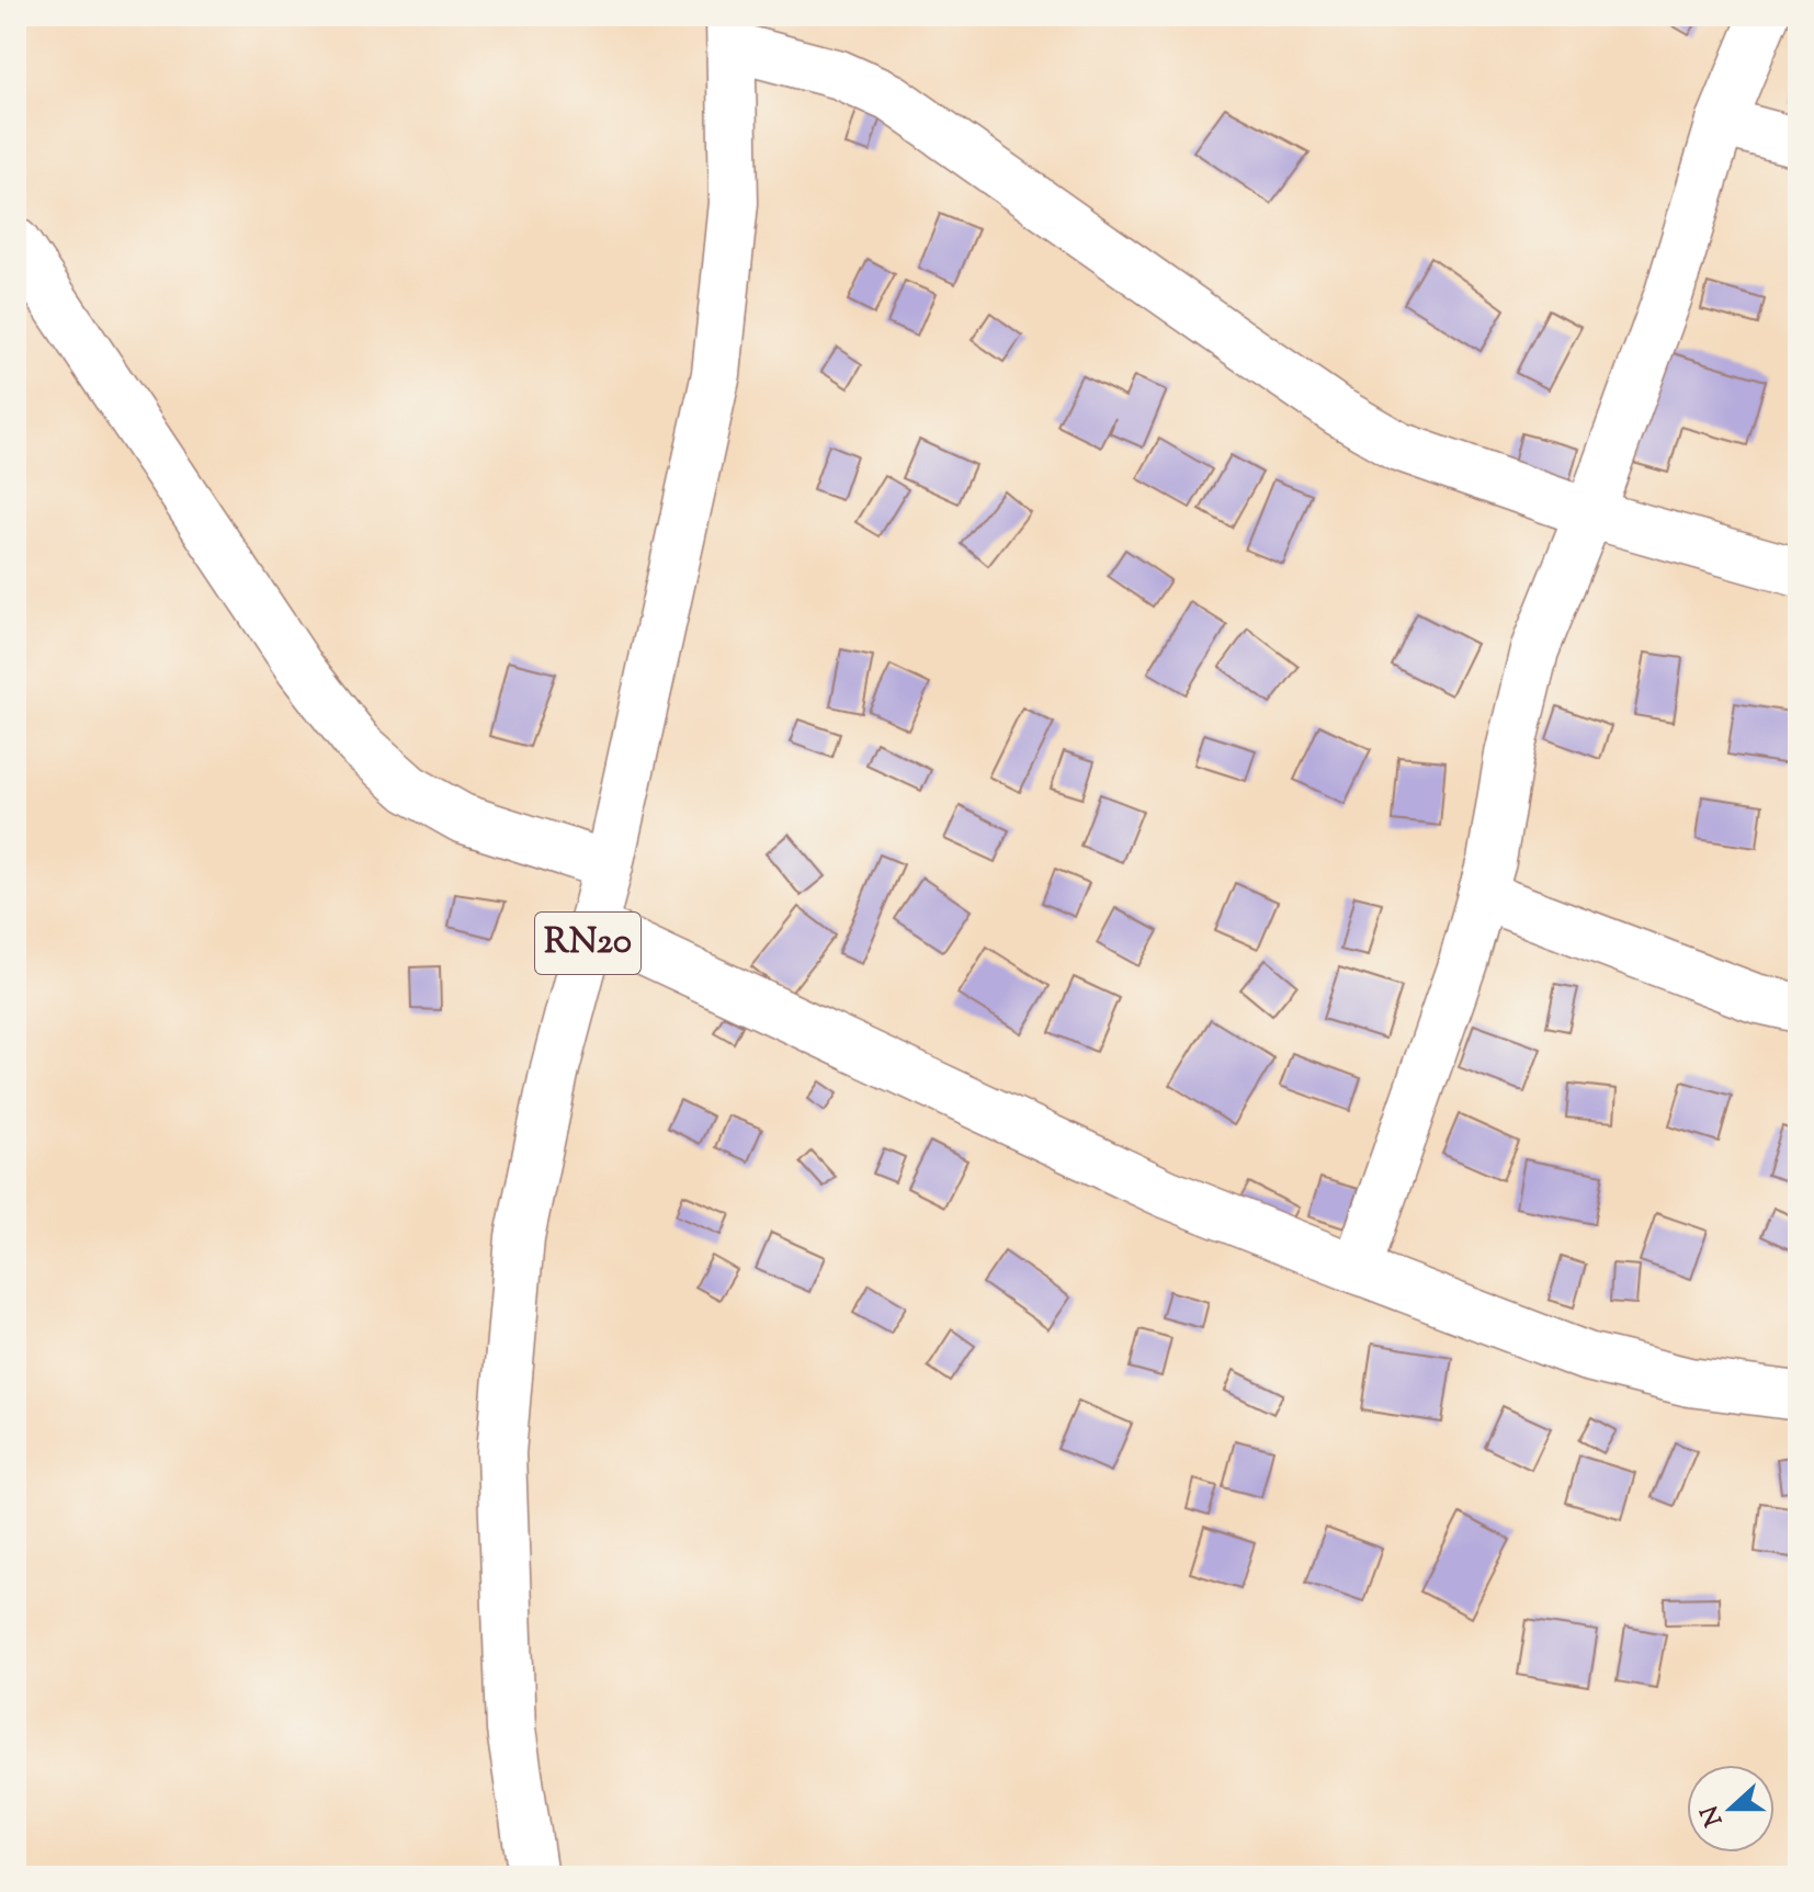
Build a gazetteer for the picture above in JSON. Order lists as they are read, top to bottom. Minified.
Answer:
{"streets":{"street":["RN20"]},"north":"left"}
